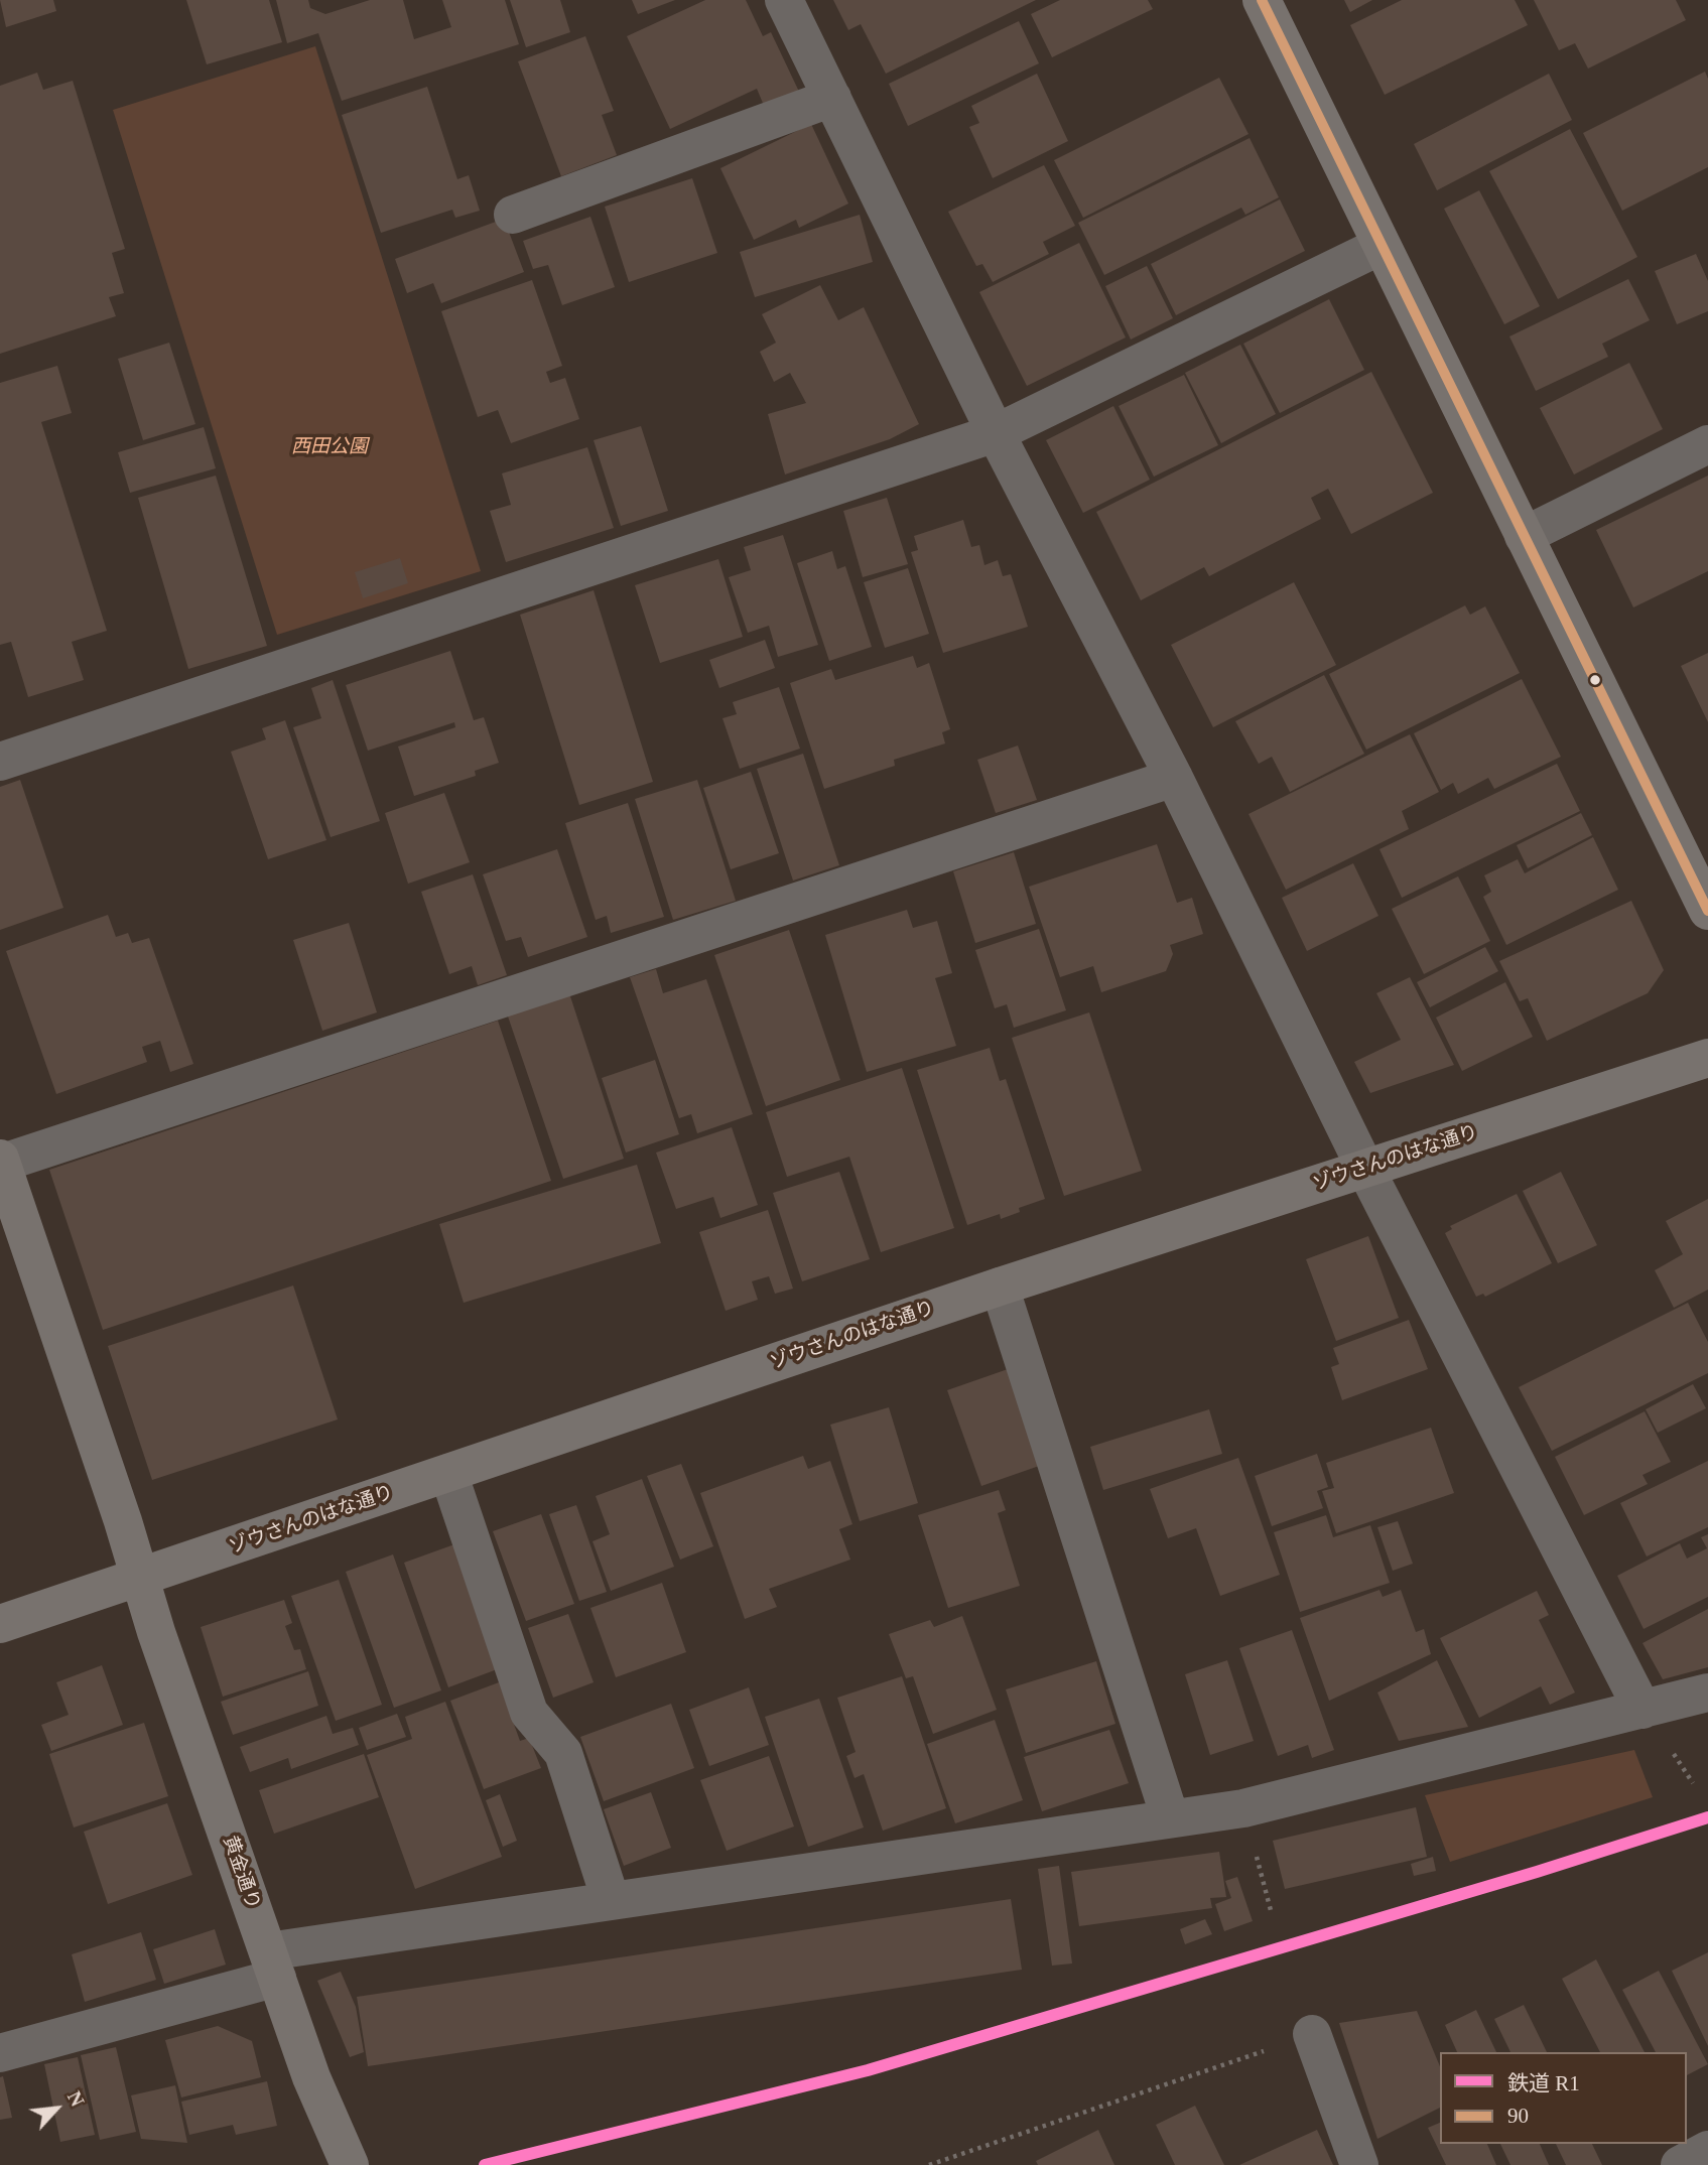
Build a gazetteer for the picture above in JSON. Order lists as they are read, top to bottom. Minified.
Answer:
{"streets":{"street":["ゾウさんのはな通り","黄金通り"]},"crossings":[["ゾウさんのはな通り","黄金通り"]],"parks":["西田公園"],"lines":["transit line 90","rail line R1"],"legend":["鉄道 R1","90"],"north":"top right"}
